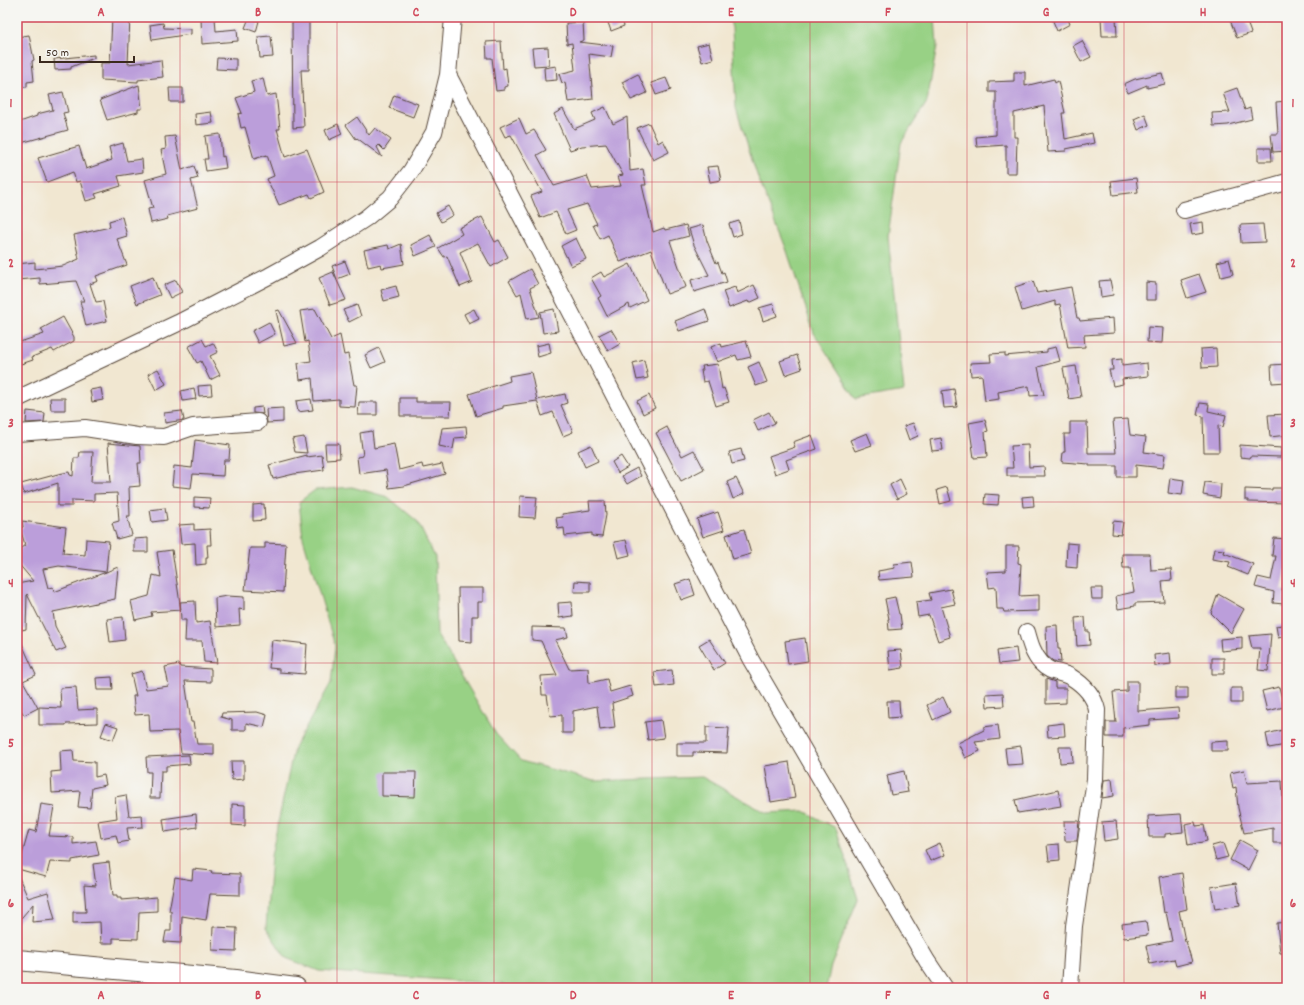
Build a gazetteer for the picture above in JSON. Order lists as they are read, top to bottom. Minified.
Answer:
{"scale_bar":"50 m","grid":{"columns":["A","B","C","D","E","F","G","H"],"rows":["1","2","3","4","5","6"]}}
